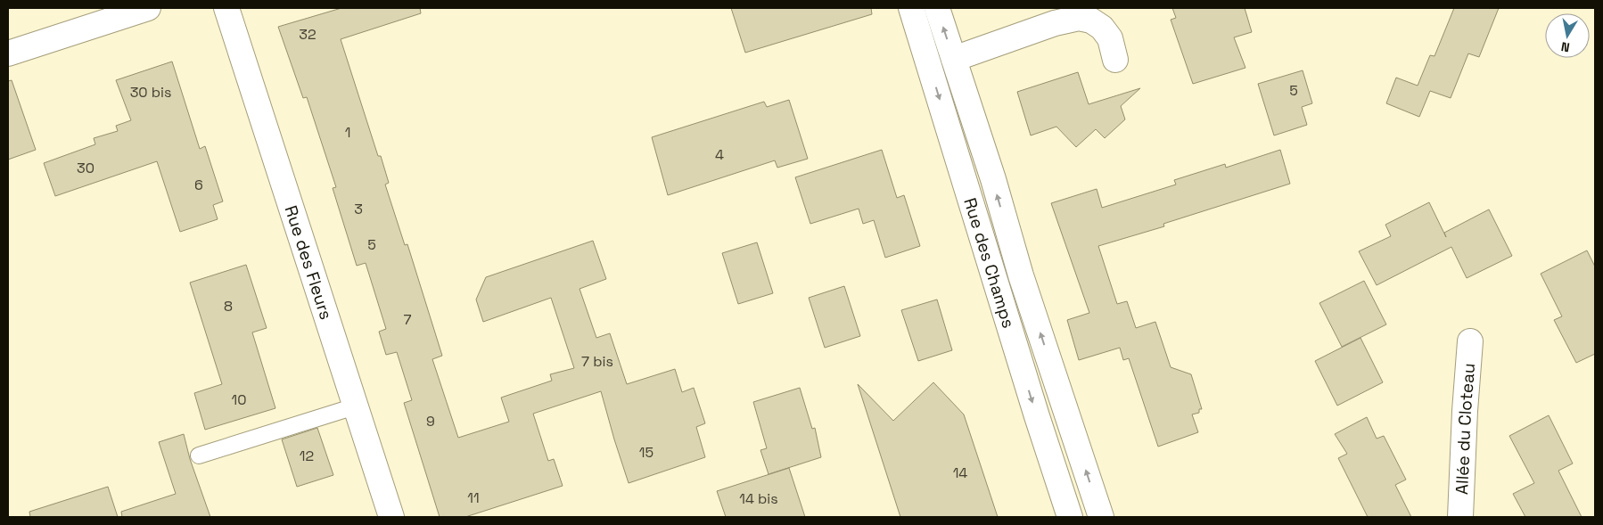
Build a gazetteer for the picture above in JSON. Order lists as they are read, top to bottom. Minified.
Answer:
{"streets":{"street":["Rue des Fleurs","Rue des Champs","Allée du Cloteau"]},"house_numbers":["32","5","30 bis","1","4","30","6","3","5","8","7","7 bis","10","9","15","12","14","11","14 bis"],"north":"bottom"}
